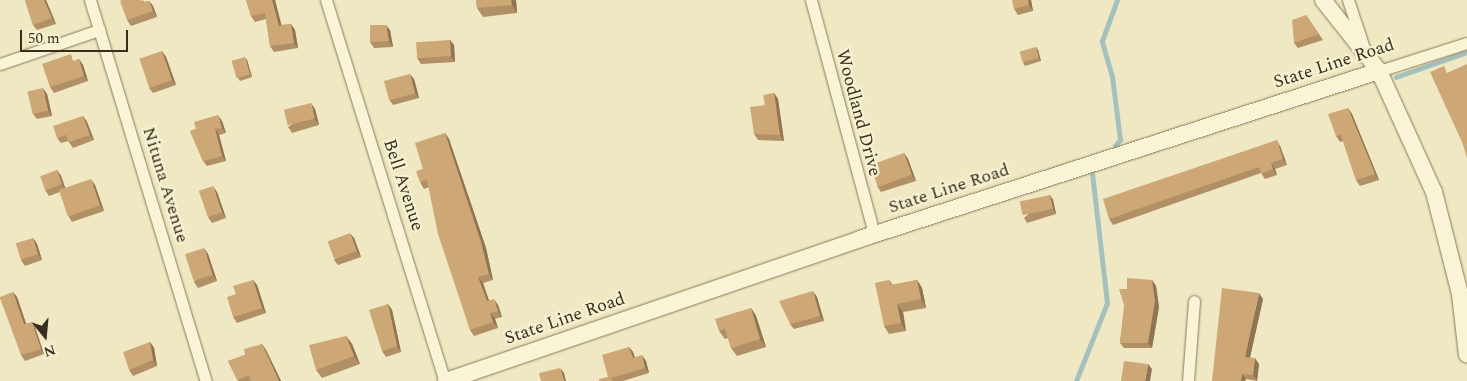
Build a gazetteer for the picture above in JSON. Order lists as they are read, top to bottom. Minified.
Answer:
{"streets":{"street":["State Line Road","Woodland Drive","Nituna Avenue","Bell Avenue"]},"crossings":[["State Line Road","Woodland Drive"],["State Line Road","Bell Avenue"]],"scale_bar":"50 m","north":"bottom"}
